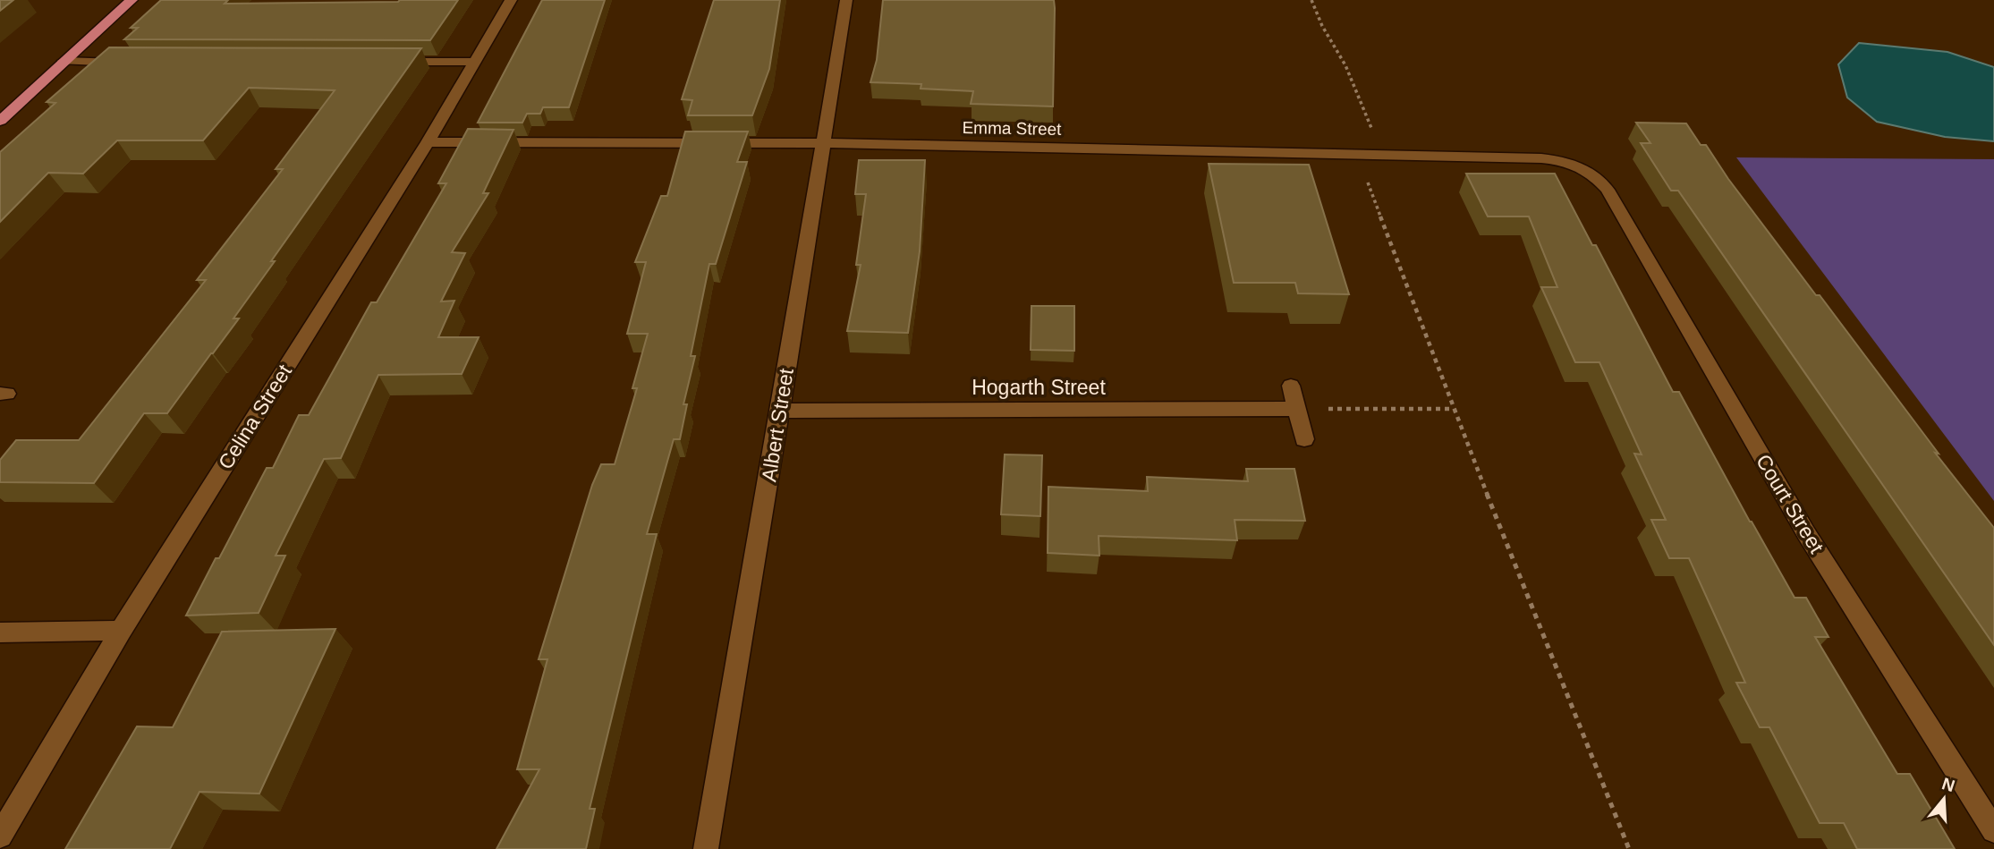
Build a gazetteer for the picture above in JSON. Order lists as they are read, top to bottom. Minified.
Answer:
{"streets":{"street":["Emma Street","Hogarth Street","Celina Street","Albert Street","Court Street"]},"crossings":[["Emma Street","Celina Street"],["Emma Street","Albert Street"],["Emma Street","Court Street"],["Hogarth Street","Albert Street"]],"north":"top"}
